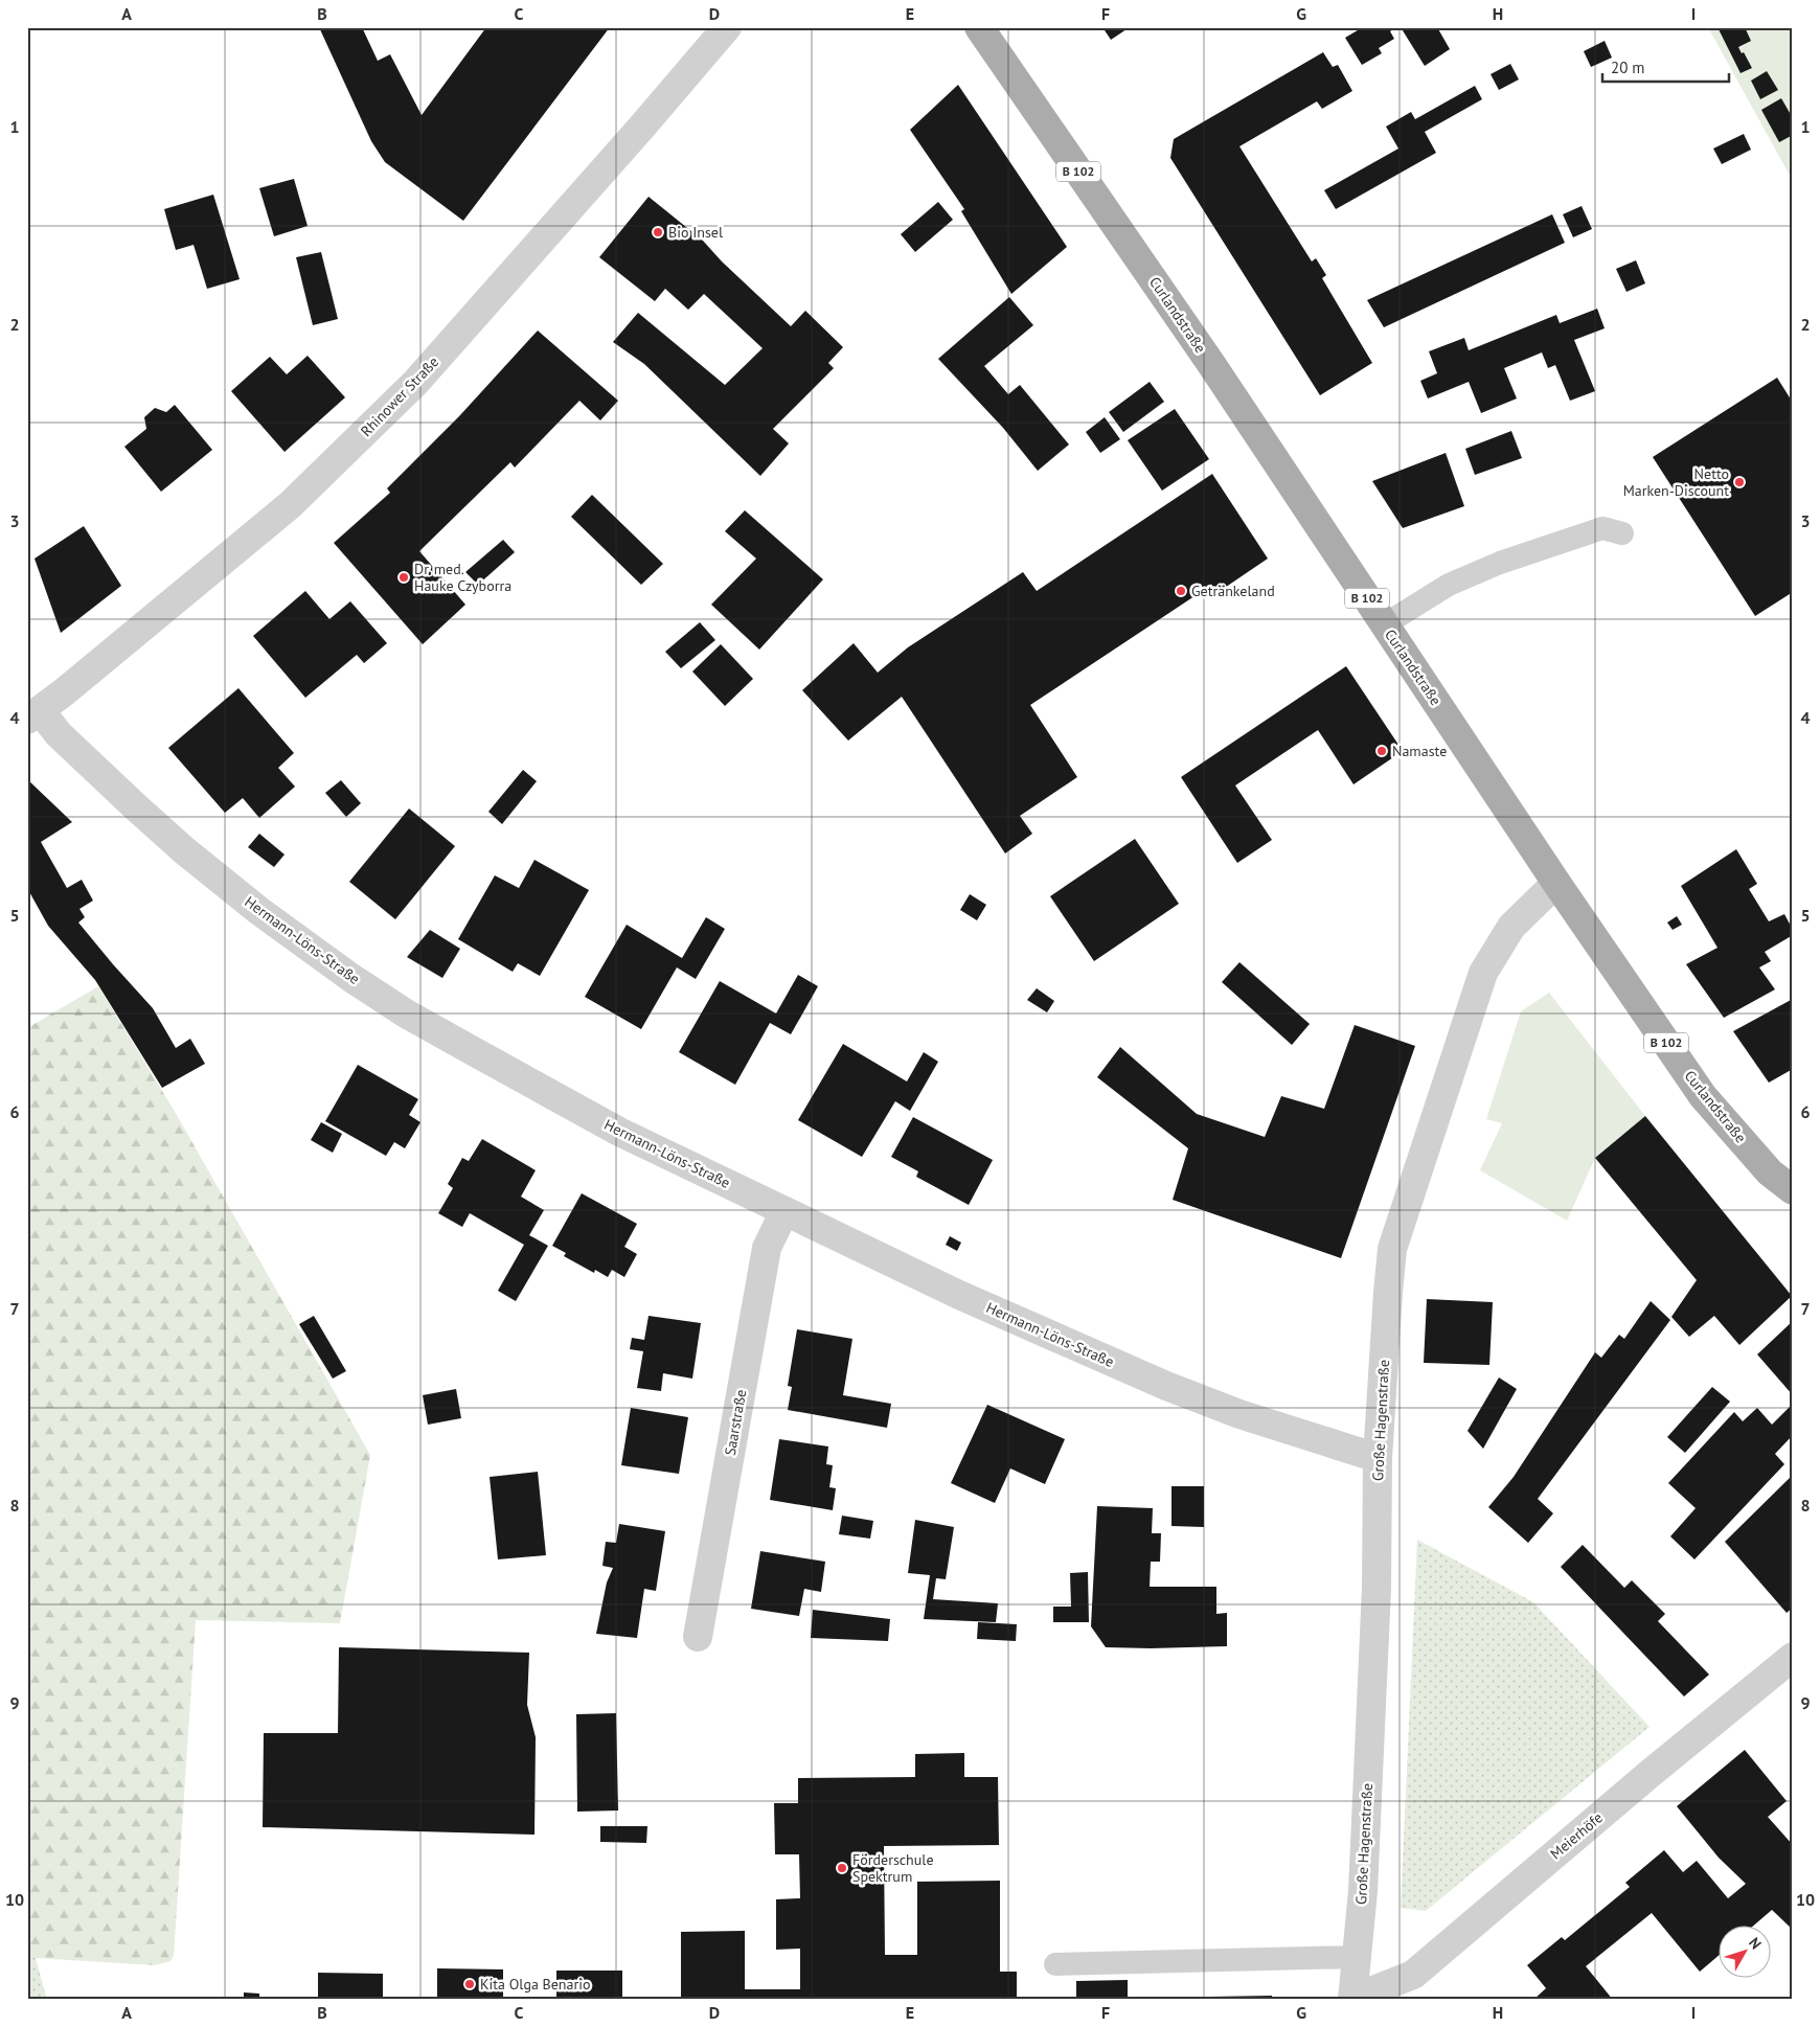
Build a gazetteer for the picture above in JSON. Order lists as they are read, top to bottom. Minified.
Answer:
{"streets":{"main road":["B 102","Curlandstraße"],"street":["Rhinower Straße","Hermann-Löns-Straße","Große Hagenstraße","Saarstraße","Meierhöfe"]},"crossings":[["Curlandstraße","Große Hagenstraße"],["Rhinower Straße","Hermann-Löns-Straße"],["Hermann-Löns-Straße","Große Hagenstraße"],["Hermann-Löns-Straße","Saarstraße"],["Große Hagenstraße","Meierhöfe"]],"places":["Bio Insel","Netto Marken-Discount","Dr. med. Hauke Czyborra","Getränkeland","Namaste","Förderschule Spektrum","Kita Olga Benario"],"scale_bar":"20 m","north":"top right","grid":{"columns":["A","B","C","D","E","F","G","H","I"],"rows":["1","2","3","4","5","6","7","8","9","10"]}}
